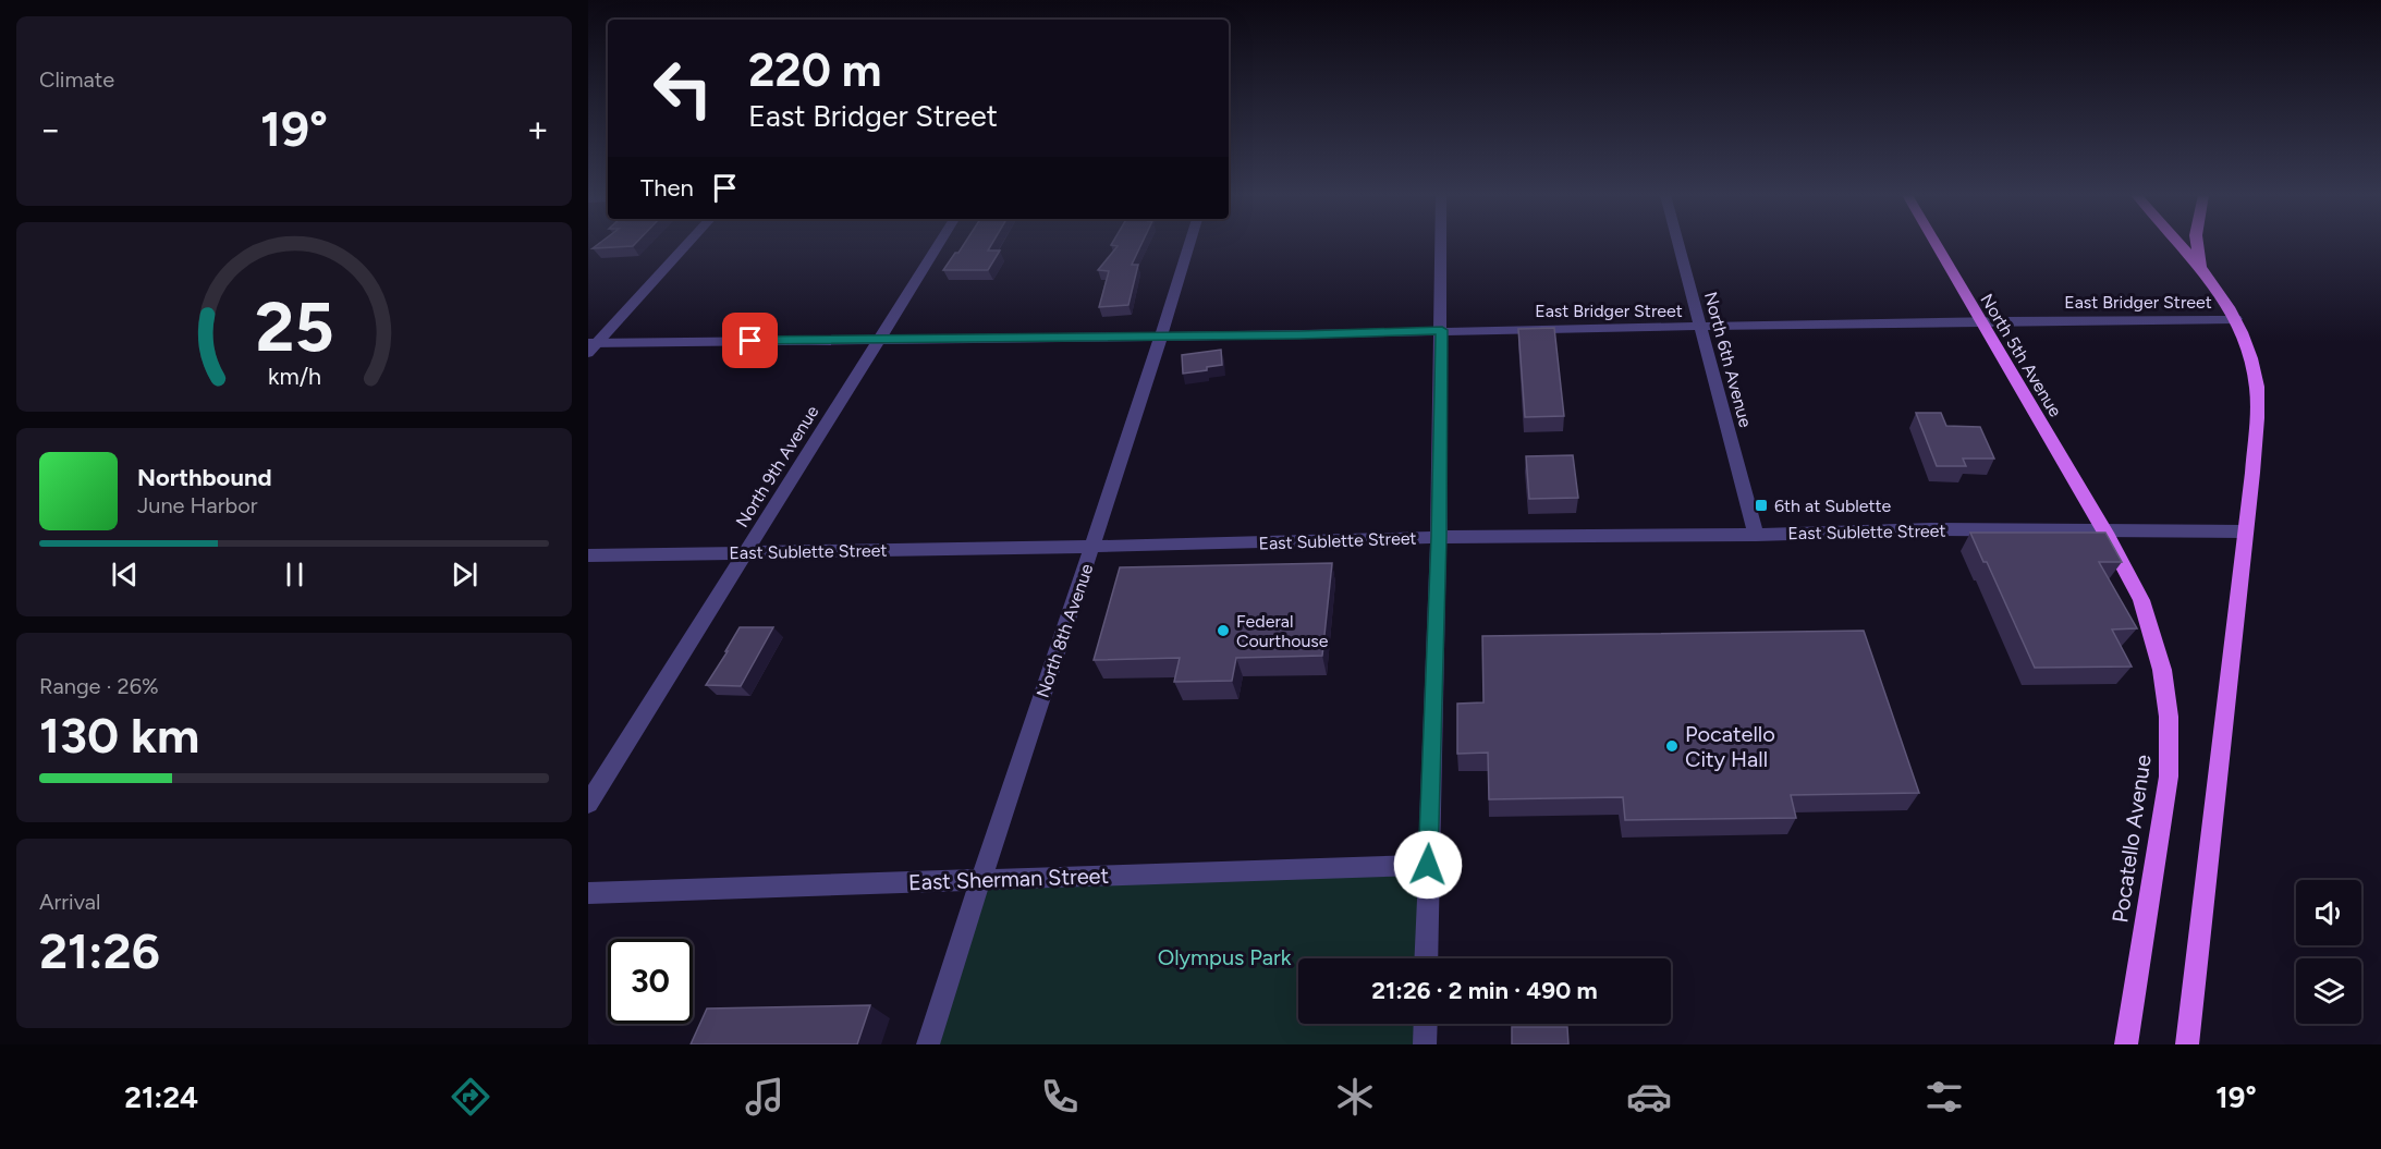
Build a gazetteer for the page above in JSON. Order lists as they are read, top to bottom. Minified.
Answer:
{"streets":{"main road":["North 5th Avenue","Pocatello Avenue"],"street":["East Bridger Street","North 6th Avenue","North 9th Avenue","East Sublette Street","North 8th Avenue","East Sherman Street"]},"crossings":[["East Bridger Street","North 5th Avenue"],["East Bridger Street","North 6th Avenue"],["East Bridger Street","North 9th Avenue"],["East Bridger Street","North 8th Avenue"],["North 5th Avenue","East Sublette Street"],["North 5th Avenue","Pocatello Avenue"],["North 6th Avenue","East Sublette Street"],["North 9th Avenue","East Sublette Street"],["East Sublette Street","North 8th Avenue"],["East Sublette Street","Pocatello Avenue"],["North 8th Avenue","East Sherman Street"]],"parks":["Olympus Park"],"places":{"transit":["6th at Sublette"],"other":["Federal Courthouse","Pocatello City Hall"]},"page":{"tile":["Climate",["Range · 26%","130 km"],["Arrival","21:26"]],"turn":["220 m","East Bridger Street"],"heat":["−","19°","+"],"then":"Then","song":["Northbound","June Harbor"],"limit":"30","trip":"21:26 · 2 min · 490 m","tabs":["21:24","19°"],"gauge":["25","km/h"]}}
